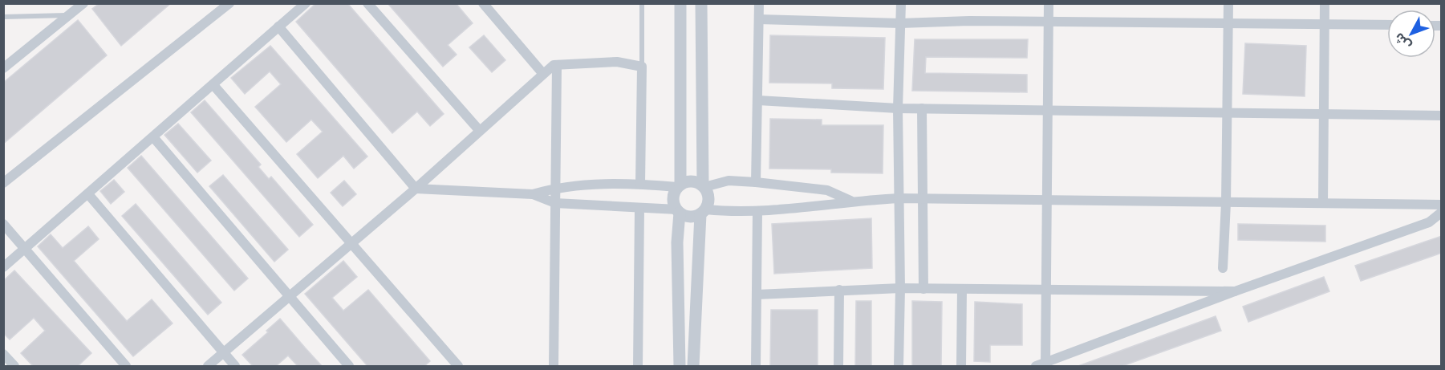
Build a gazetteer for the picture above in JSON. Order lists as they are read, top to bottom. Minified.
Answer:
{"north":"bottom left"}
